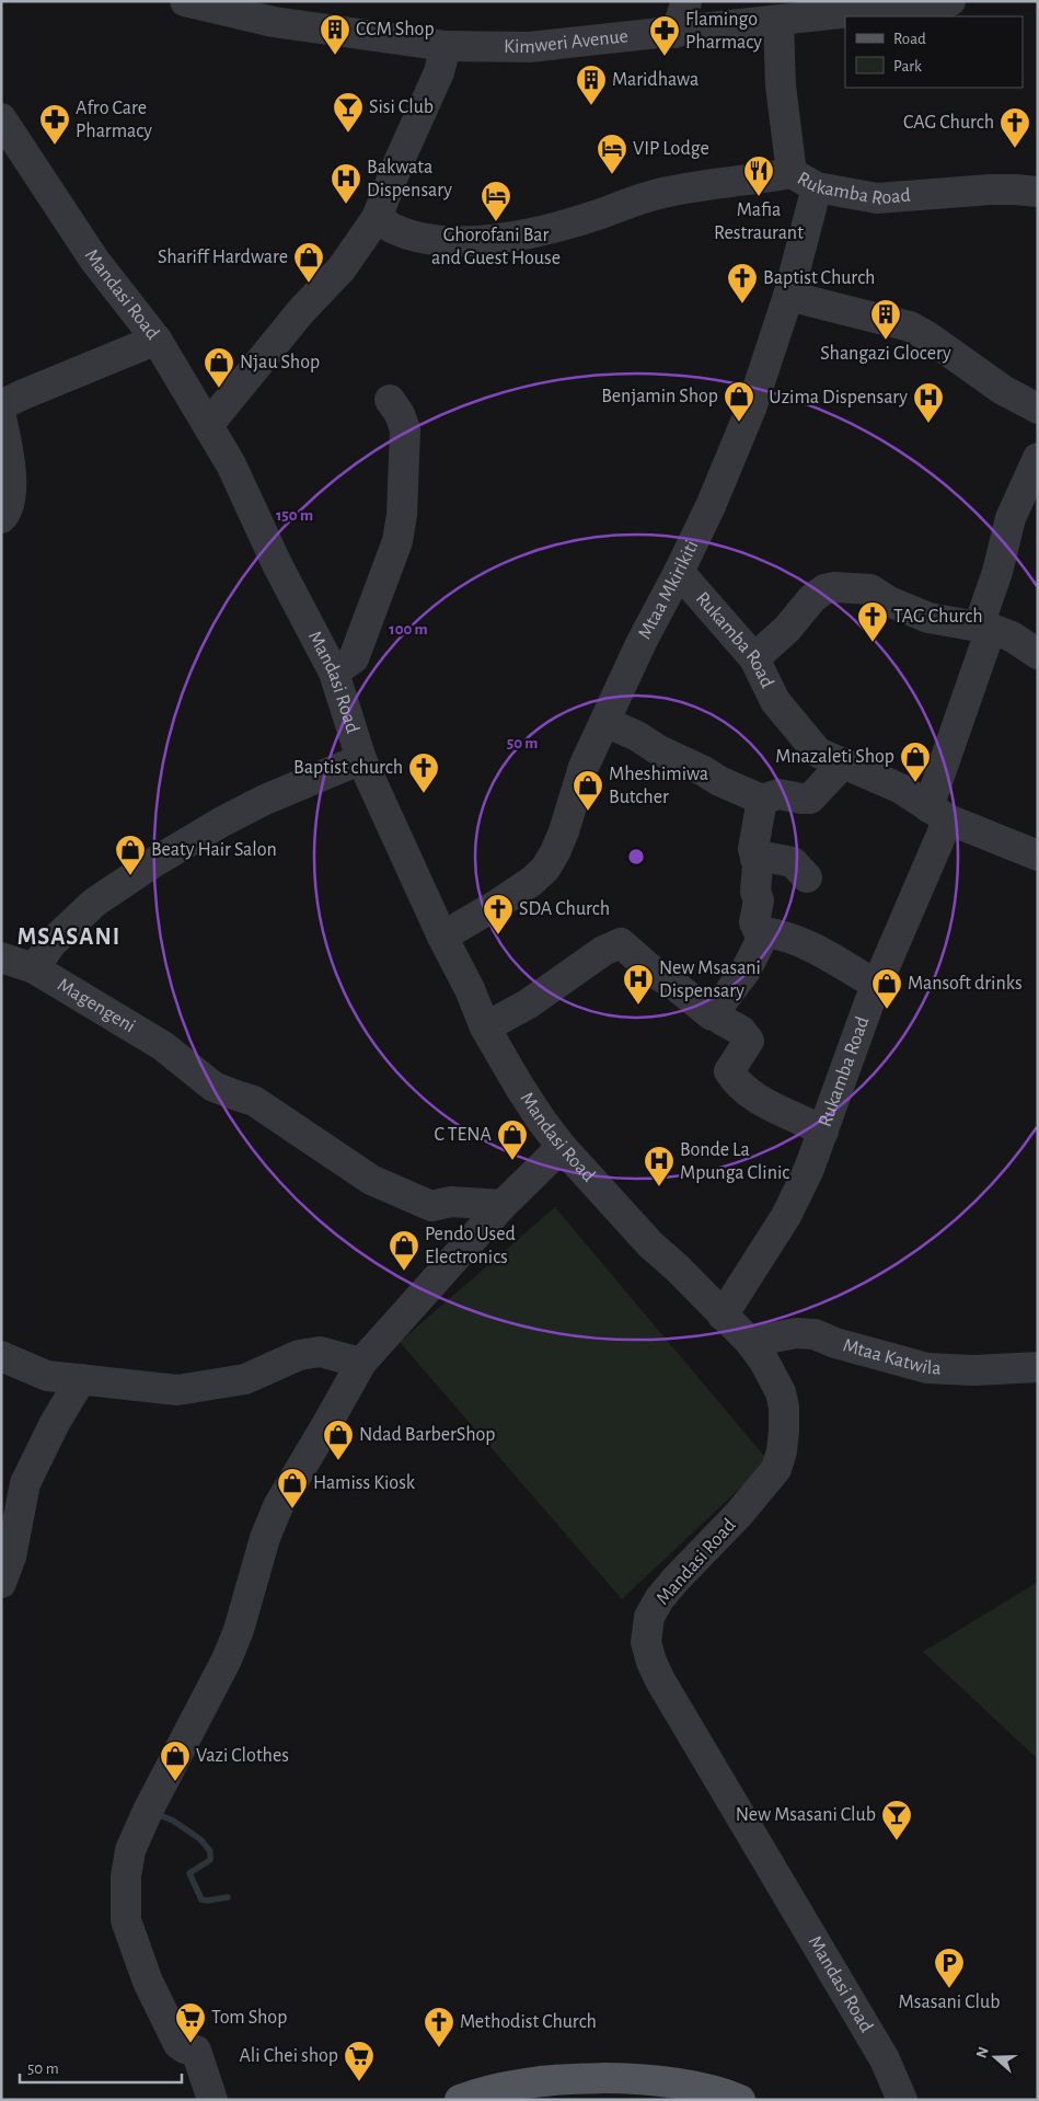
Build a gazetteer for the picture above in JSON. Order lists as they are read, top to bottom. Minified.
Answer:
{"streets":{"street":["Kimweri Avenue","Rukamba Road","Mandasi Road","Mtaa Mkirikiti","Magengeni","Mtaa Katwila"]},"crossings":[["Kimweri Avenue","Rukamba Road"],["Rukamba Road","Mandasi Road"],["Rukamba Road","Mtaa Mkirikiti"],["Mandasi Road","Mtaa Mkirikiti"],["Mandasi Road","Magengeni"],["Mandasi Road","Mtaa Katwila"]],"districts":["MSASANI"],"places":{"building":["CCM Shop","Maridhawa","Shangazi Glocery"],"pharmacy":["Flamingo Pharmacy","Afro Care Pharmacy"],"bar":["Sisi Club","New Msasani Club"],"church":["CAG Church","Baptist Church","TAG Church","Baptist church","SDA Church","Methodist Church"],"hotel":["VIP Lodge","Ghorofani Bar and Guest House"],"restaurant":["Mafia Restraurant"],"hospital":["Bakwata Dispensary","Uzima Dispensary","New Msasani Dispensary","Bonde La Mpunga Clinic"],"shop":["Shariff Hardware","Njau Shop","Benjamin Shop","Mnazaleti Shop","Mheshimiwa Butcher","Beaty Hair Salon","Mansoft drinks","C TENA","Pendo Used Electronics","Ndad BarberShop","Hamiss Kiosk","Vazi Clothes"],"parking":["Msasani Club"],"supermarket":["Tom Shop","Ali Chei shop"]},"legend":["Road","Park"],"scale_bar":"50 m","north":"left","rings":["150 m","100 m","50 m"]}
